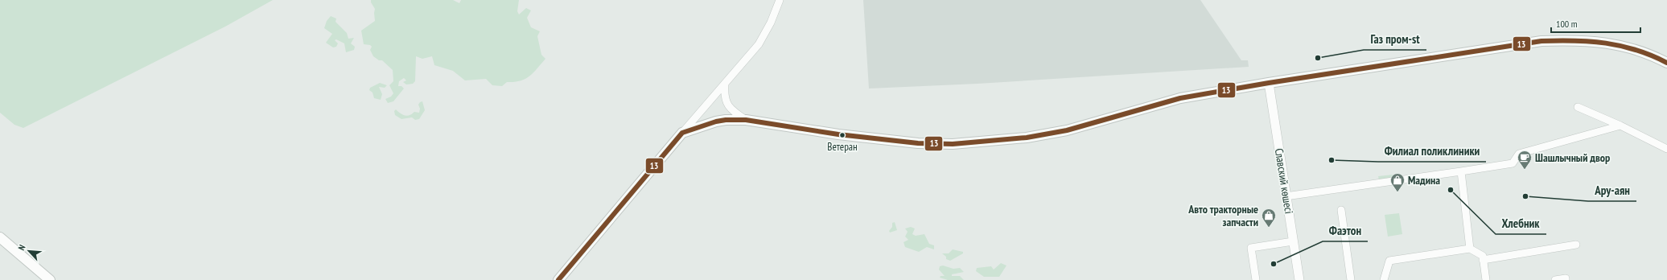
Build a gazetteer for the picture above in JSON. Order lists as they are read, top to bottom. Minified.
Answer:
{"streets":{"street":["Славский көшесі"]},"places":{"other":["Газ пром-st","Ветеран","Филиал поликлиники","Хлебник","Ару-аян","Фаэтон"],"cafe":["Шашлычный двор"],"shop":["Мадина","Авто тракторные запчасти"]},"lines":["transit line 13"],"scale_bar":"100 m","north":"top left"}
